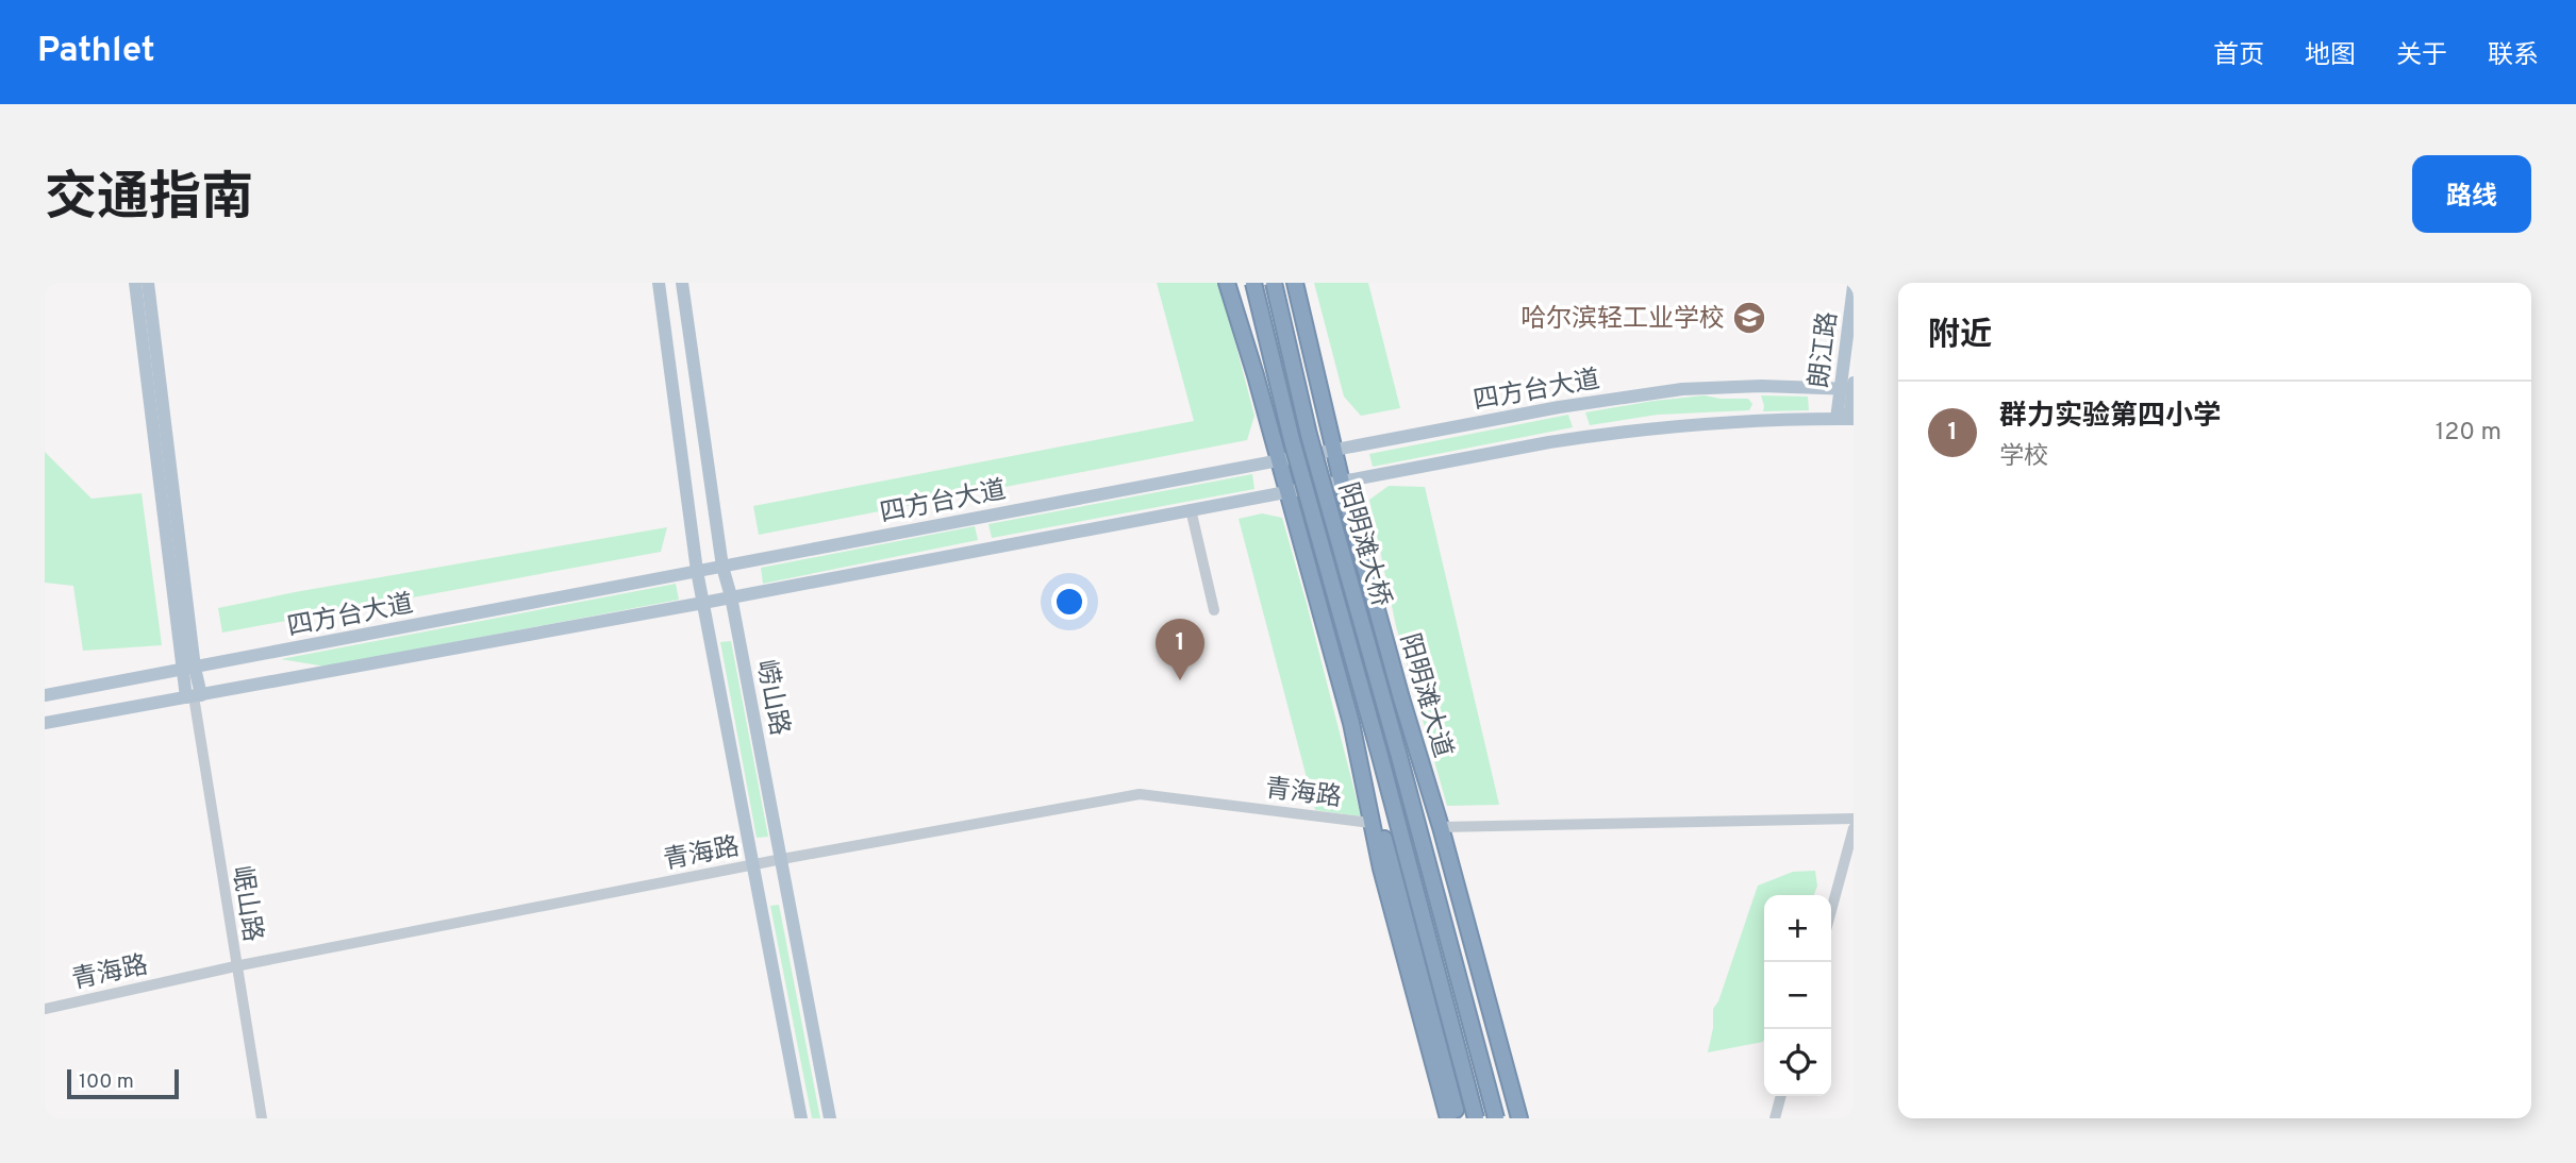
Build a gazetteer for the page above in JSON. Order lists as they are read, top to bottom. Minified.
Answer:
{"streets":{"highway":["阳明滩大桥","阳明滩大道"],"main road":["朗江路","四方台大道","崂山路","岷山路"],"street":["青海路"]},"crossings":[["朗江路","四方台大道"],["四方台大道","阳明滩大道"],["四方台大道","崂山路"],["四方台大道","岷山路"],["崂山路","青海路"],["青海路","岷山路"]],"places":{"school or university":["哈尔滨轻工业学校"]},"scale_bar":"100 m","page":{"header":"Pathlet","nav":["首页","地图","关于","联系"],"title":"交通指南","buttons":"路线","heading":"附近","list":[{"mark":"1","name":"群力实验第四小学","note":"学校","value":"120 m"}],"pins":"1","map_buttons":["+","−"],"scale":"100 m"}}
